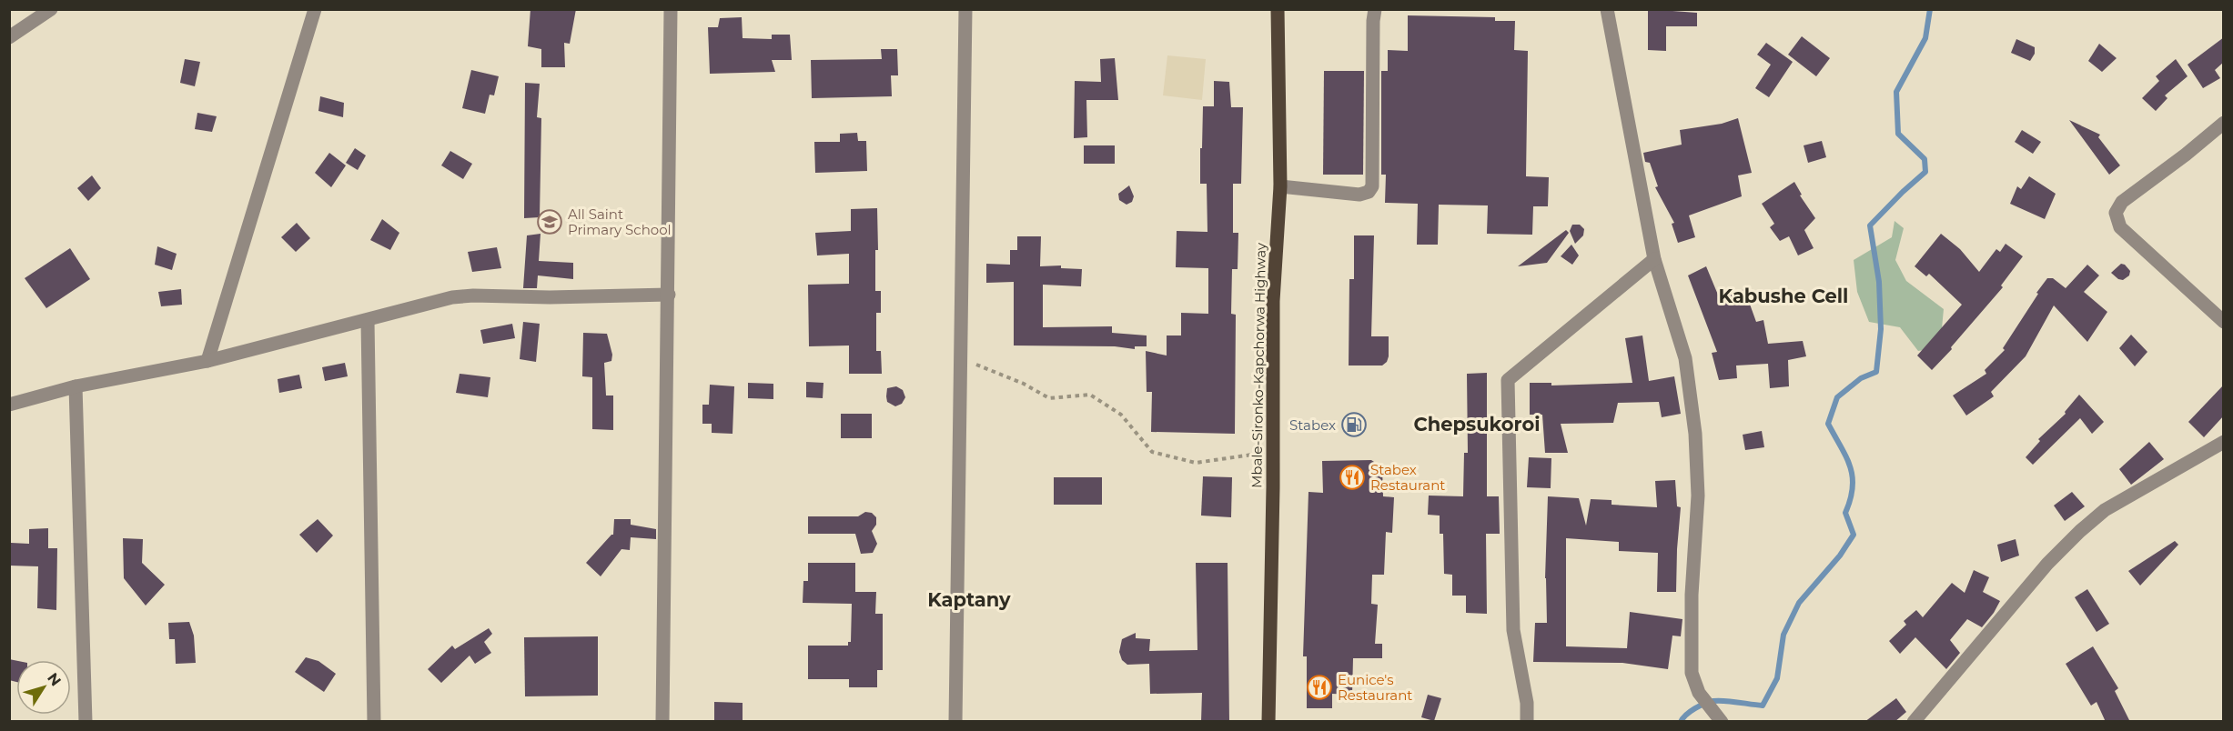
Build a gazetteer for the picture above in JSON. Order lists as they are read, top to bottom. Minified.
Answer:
{"streets":{"main road":["Mbale-Sironko-Kapchorwa Highway"]},"districts":["Kabushe Cell","Chepsukoroi","Kaptany"],"places":{"school or university":["All Saint Primary School"],"fuel station":["Stabex"],"restaurant":["Stabex Restaurant","Eunice's Restaurant"]},"north":"top right"}
